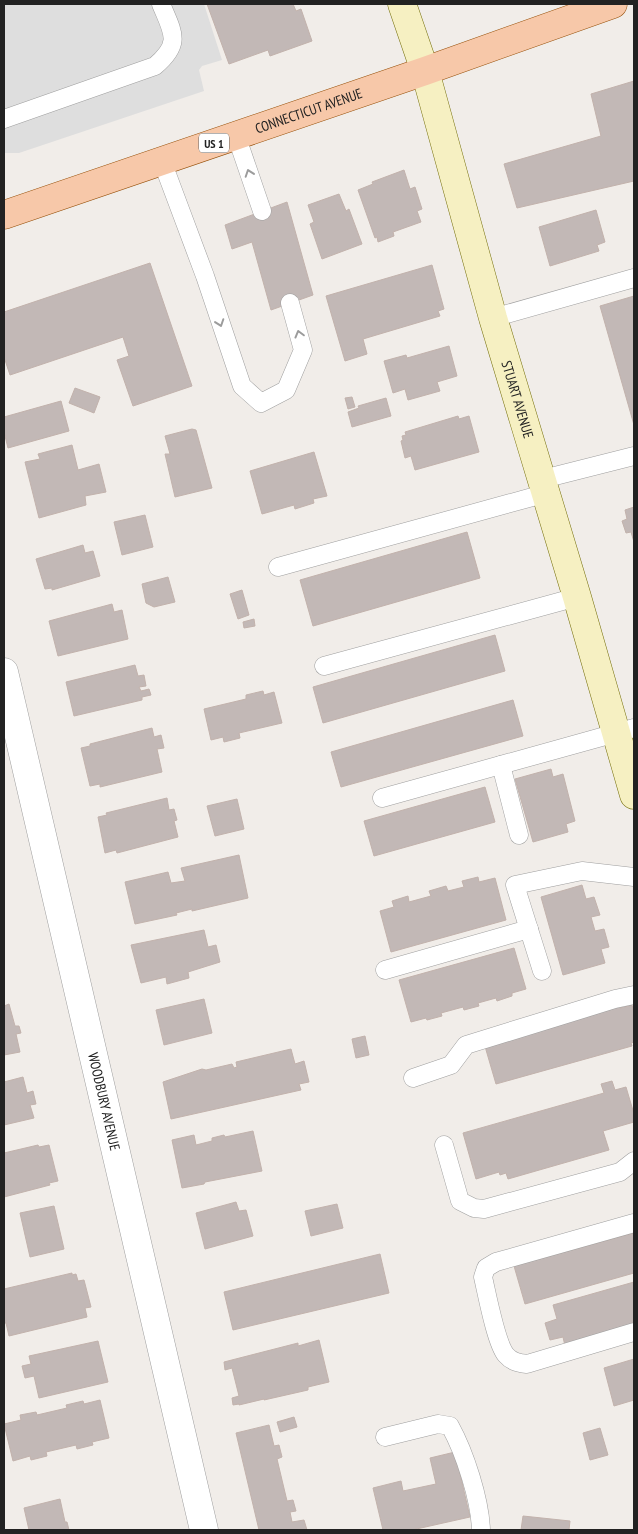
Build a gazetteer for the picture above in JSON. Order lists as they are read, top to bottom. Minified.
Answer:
{"streets":{"main road":["CONNECTICUT AVENUE","US 1"],"street":["STUART AVENUE","WOODBURY AVENUE"]},"crossings":[["CONNECTICUT AVENUE","STUART AVENUE"]]}
